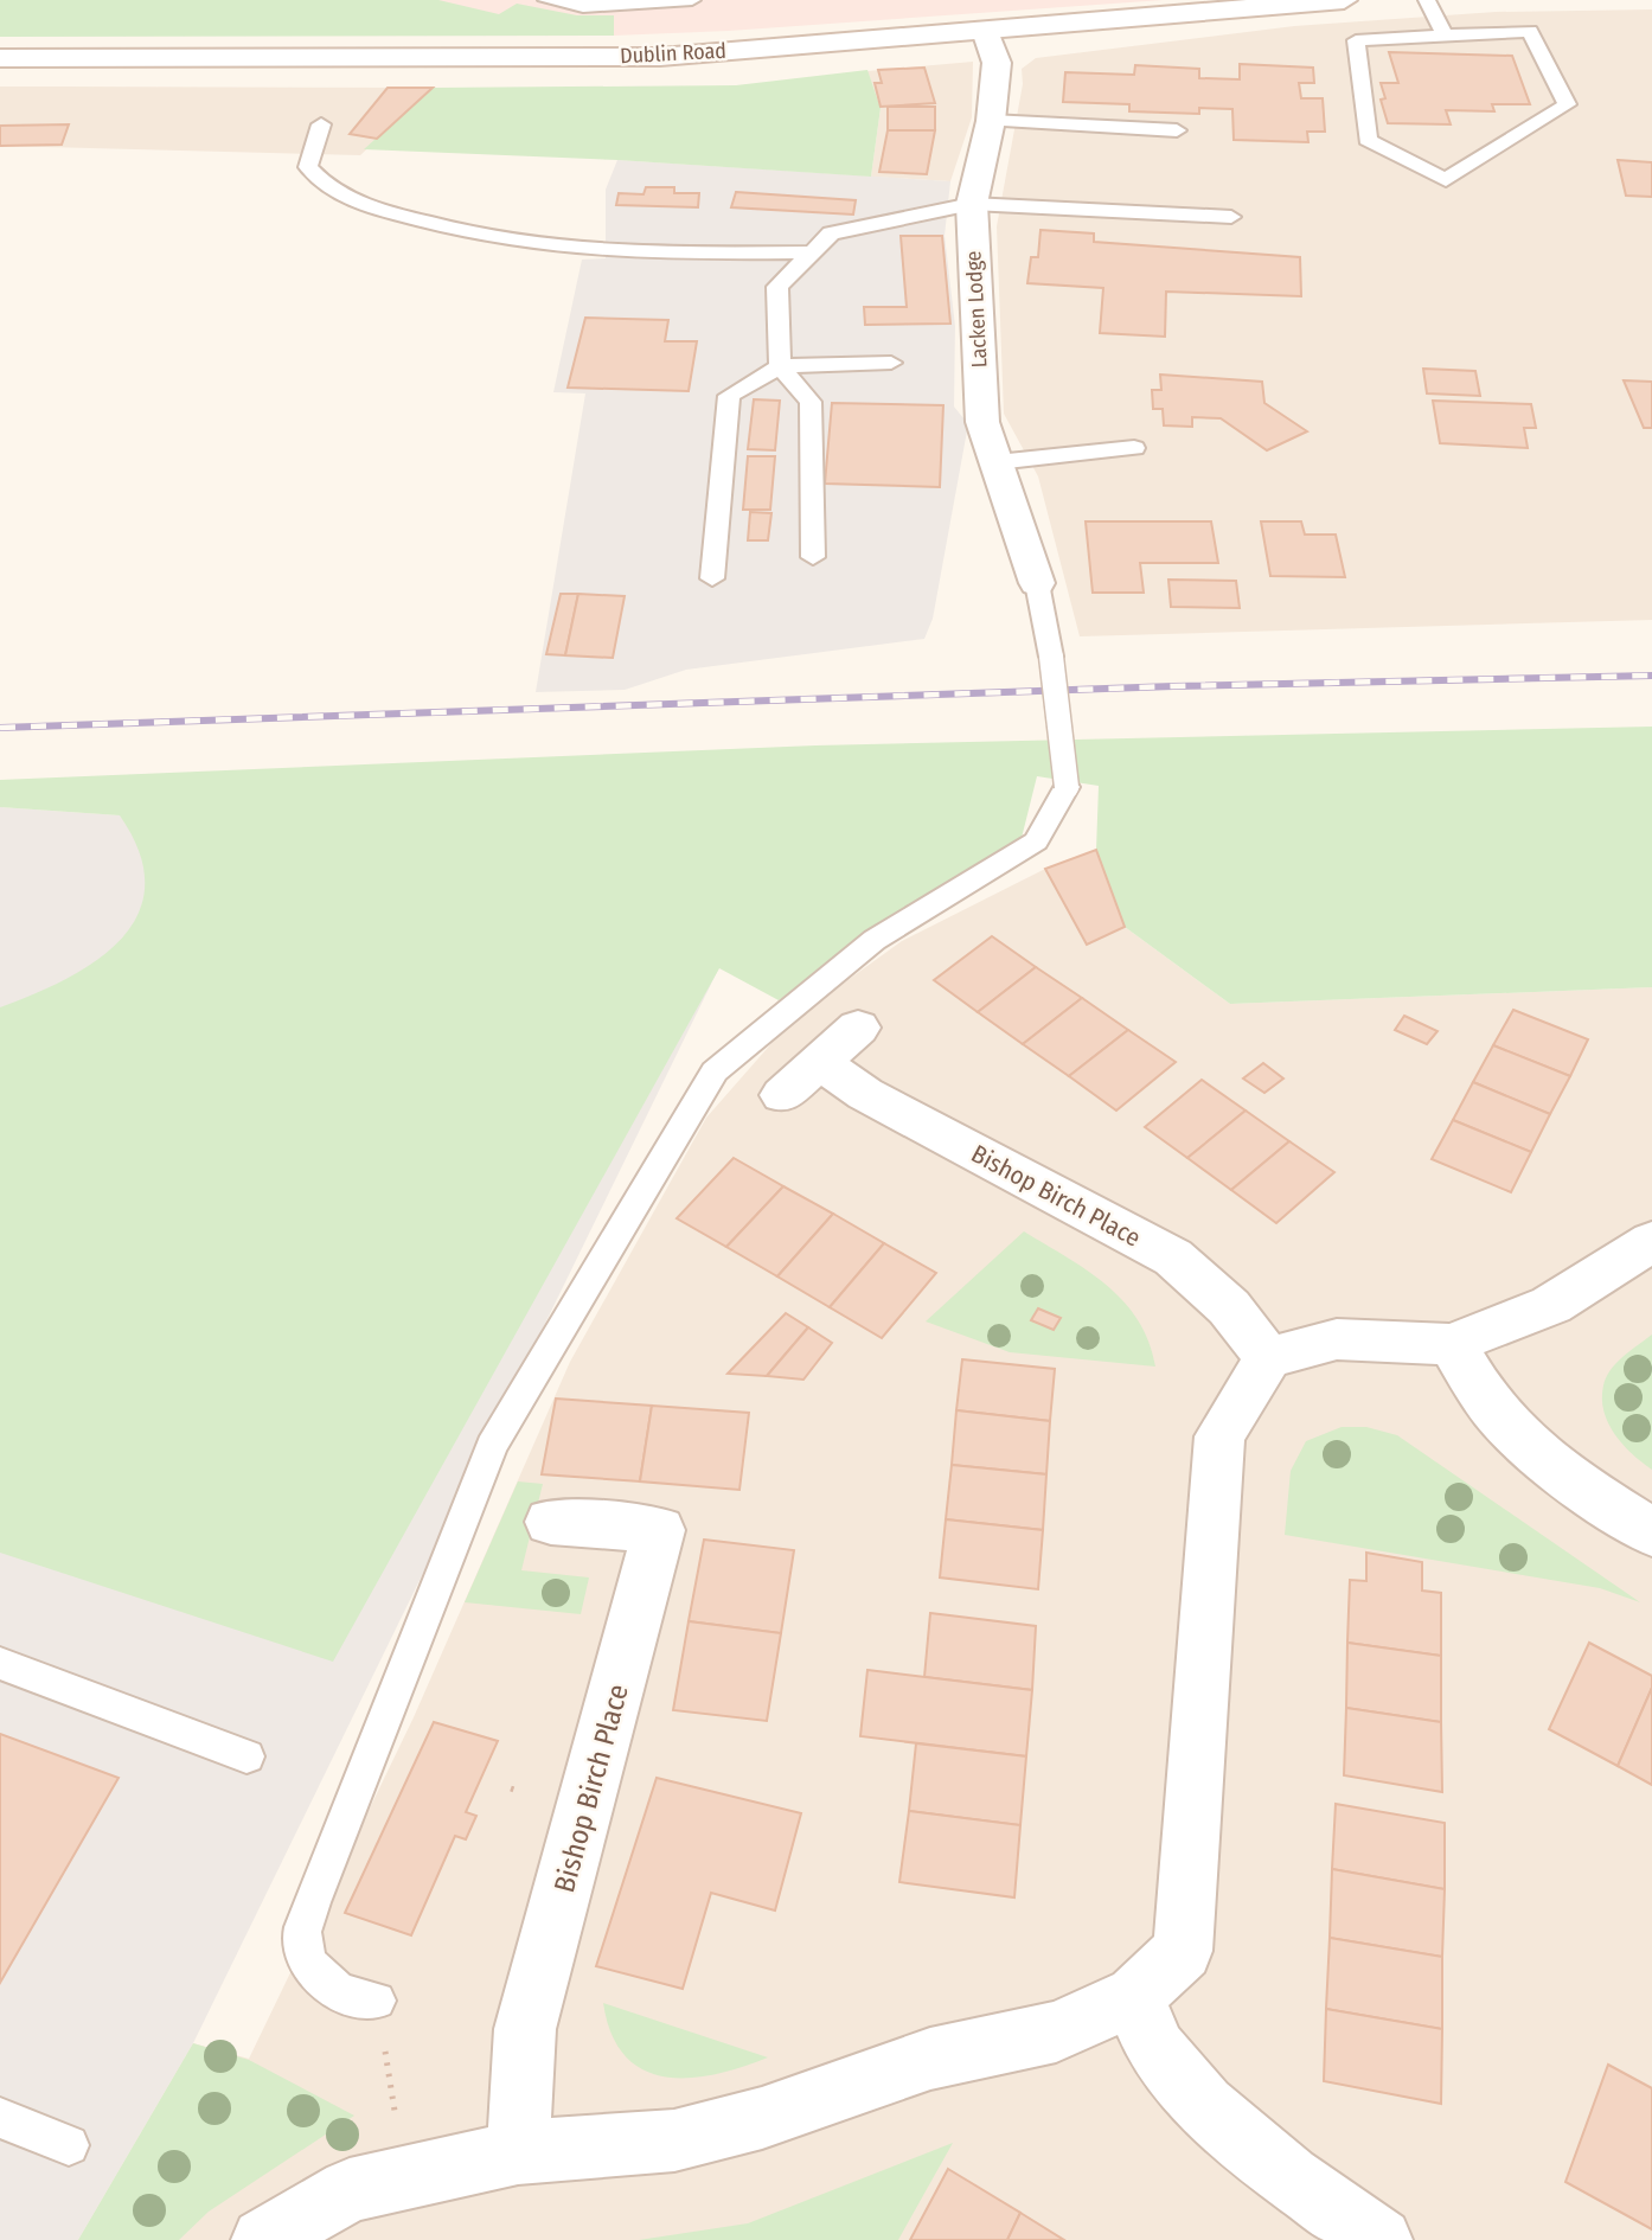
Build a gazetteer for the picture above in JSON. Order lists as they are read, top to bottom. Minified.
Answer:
{"streets":{"street":["Dublin Road","Lacken Lodge","Bishop Birch Place"]},"crossings":[["Dublin Road","Lacken Lodge"]]}
